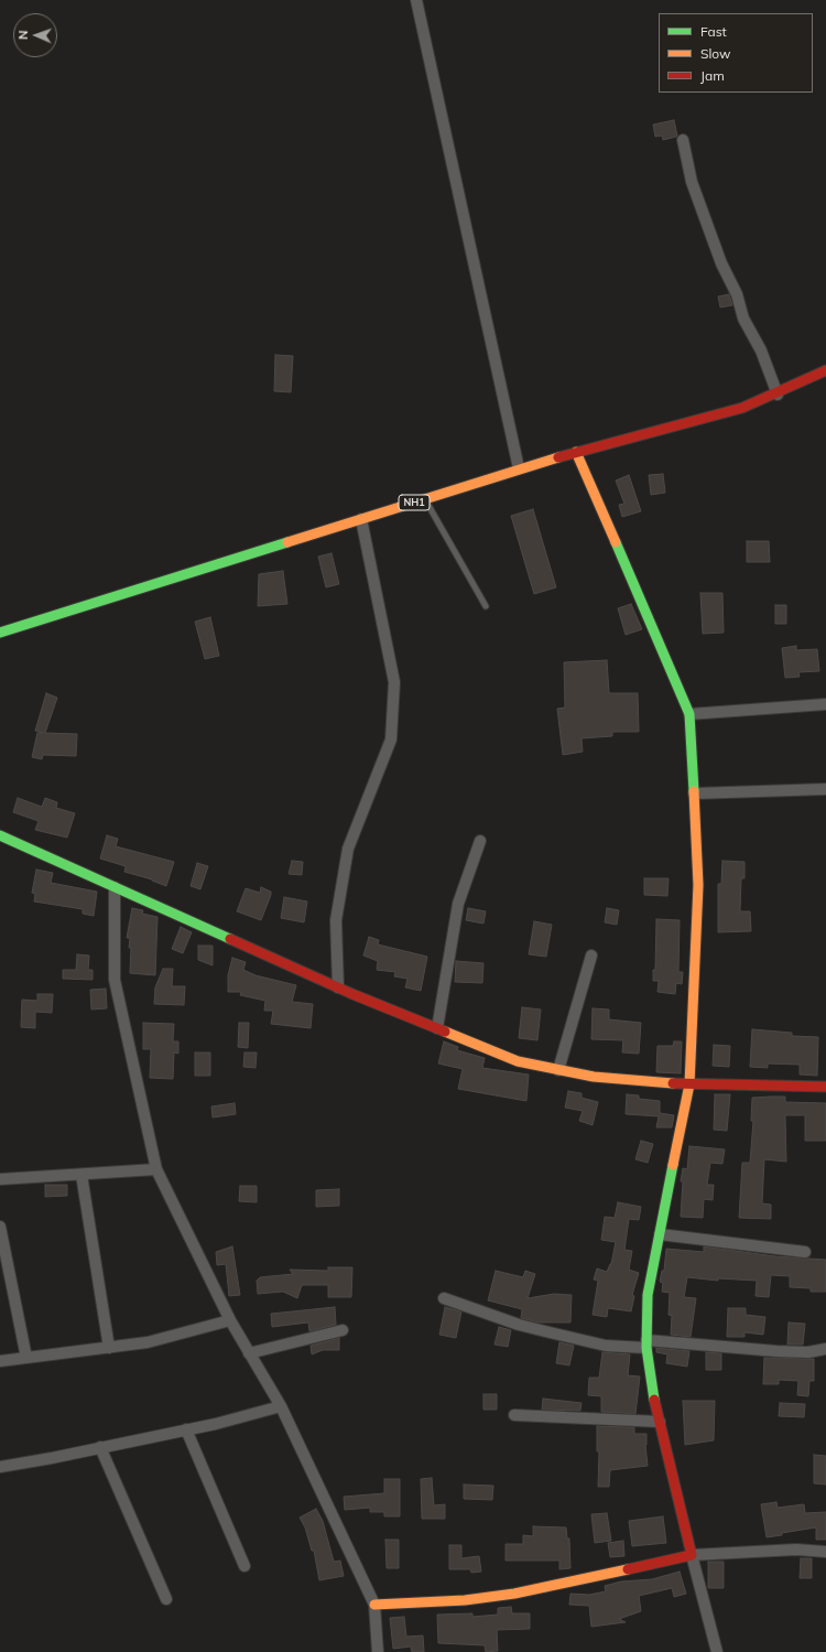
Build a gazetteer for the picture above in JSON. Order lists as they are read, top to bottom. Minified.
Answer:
{"streets":{"main road":["NH1"]},"legend":["Fast","Slow","Jam"],"north":"left"}
